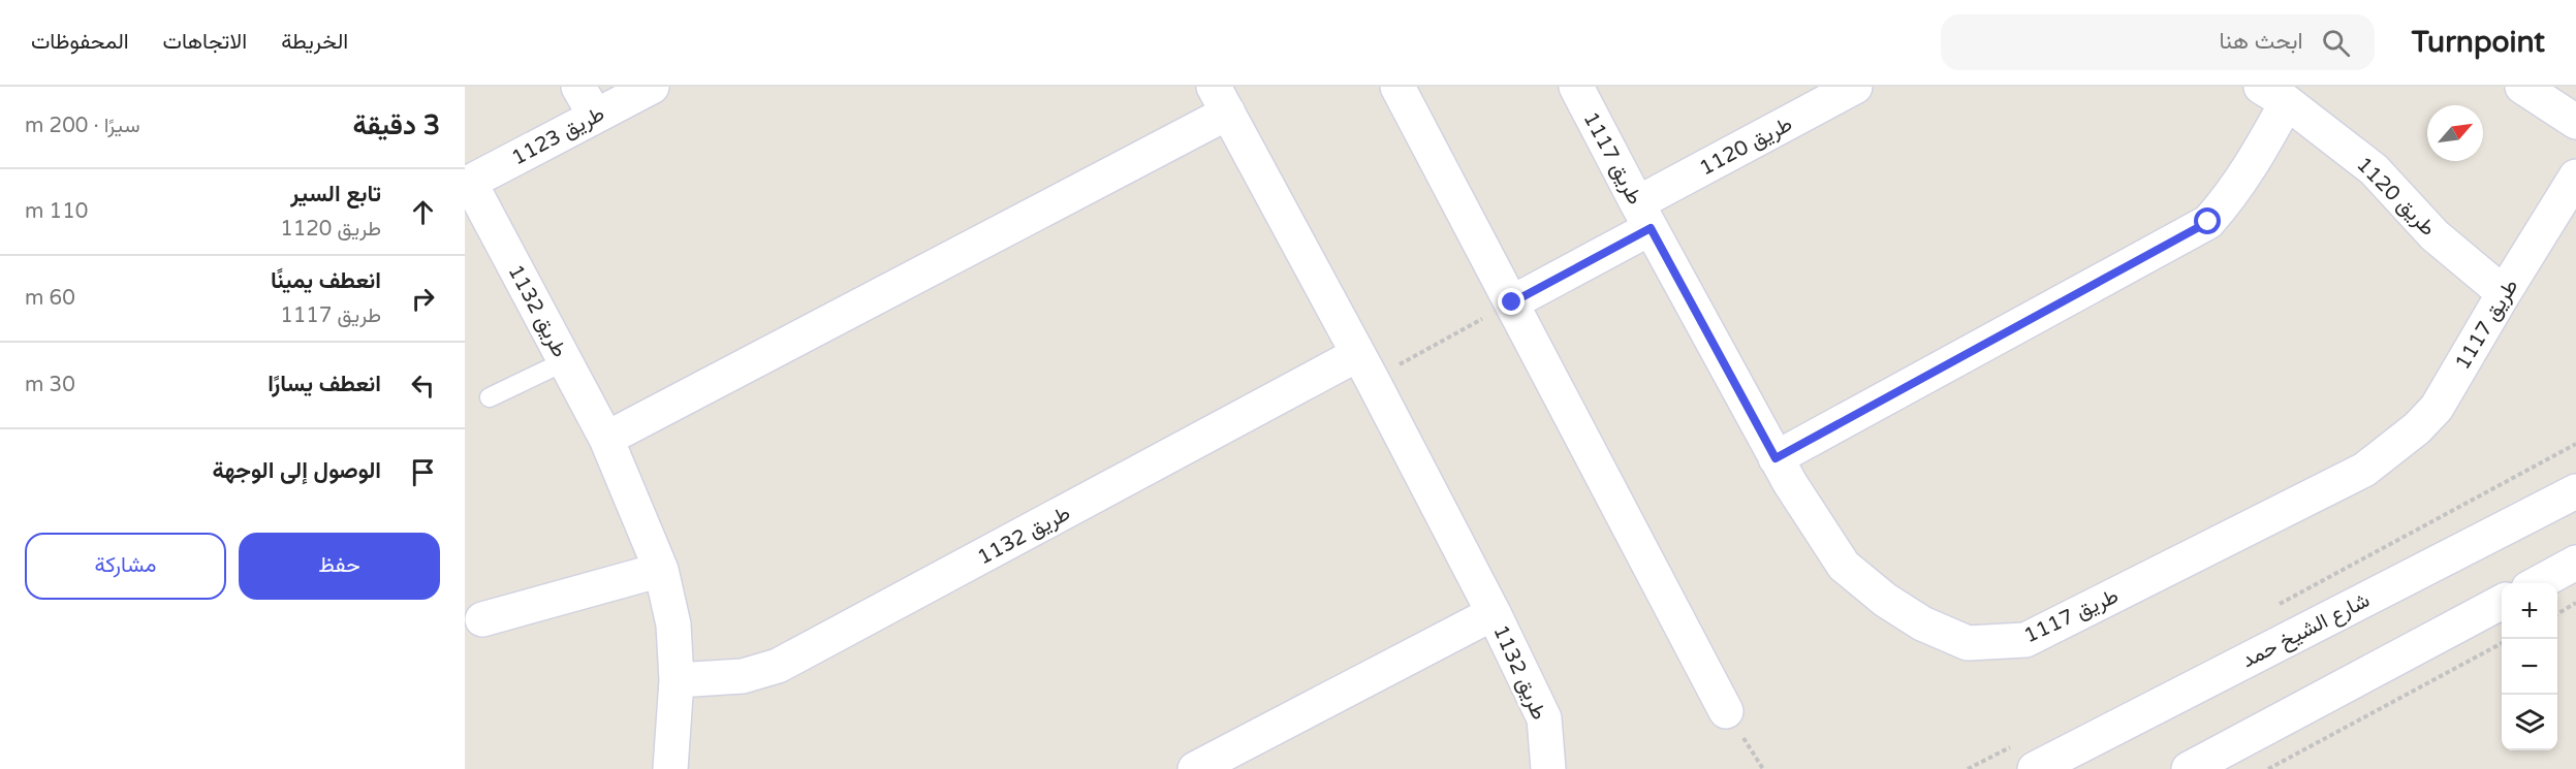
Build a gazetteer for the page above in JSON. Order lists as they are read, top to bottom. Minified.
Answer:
{"streets":{"street":["طريق 1123","طريق 1120","طريق 1117","طريق 1132","شارع الشيخ حمد"]},"crossings":[["طريق 1123","طريق 1132"],["طريق 1120","طريق 1117"]],"north":"top right","page":{"header":"Turnpoint","search":"ابحث هنا","nav":["الخريطة","الاتجاهات","المحفوظات"],"heading":["3 دقيقة","سيرًا · 200 m"],"list":[["تابع السير","طريق 1120","110 m"],["انعطف يمينًا","طريق 1117","60 m"],["انعطف يسارًا","30 m"],"الوصول إلى الوجهة"],"buttons":["حفظ","مشاركة"],"map_buttons":["+","−"]}}
